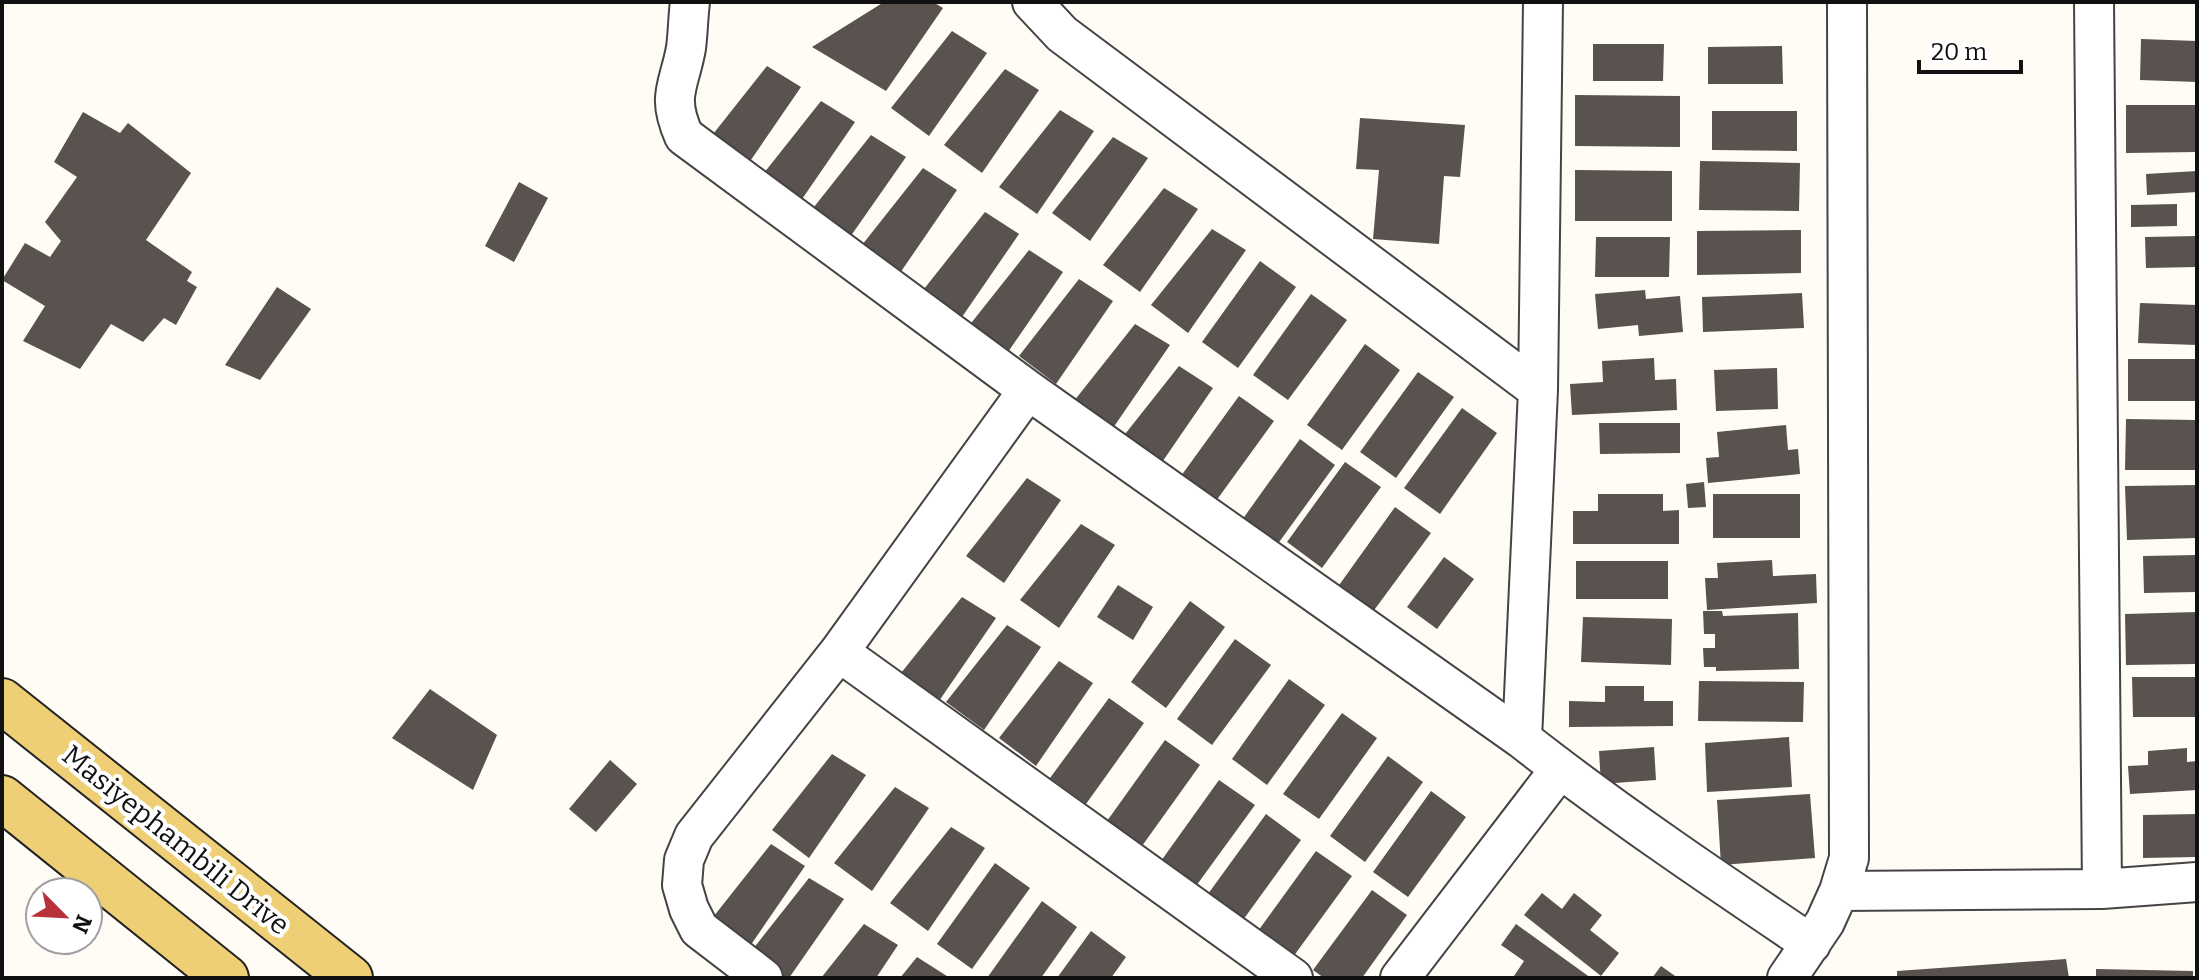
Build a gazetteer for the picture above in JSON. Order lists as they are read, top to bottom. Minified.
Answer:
{"streets":{"main road":["Masiyephambili Drive"]},"scale_bar":"20 m","north":"bottom right"}
